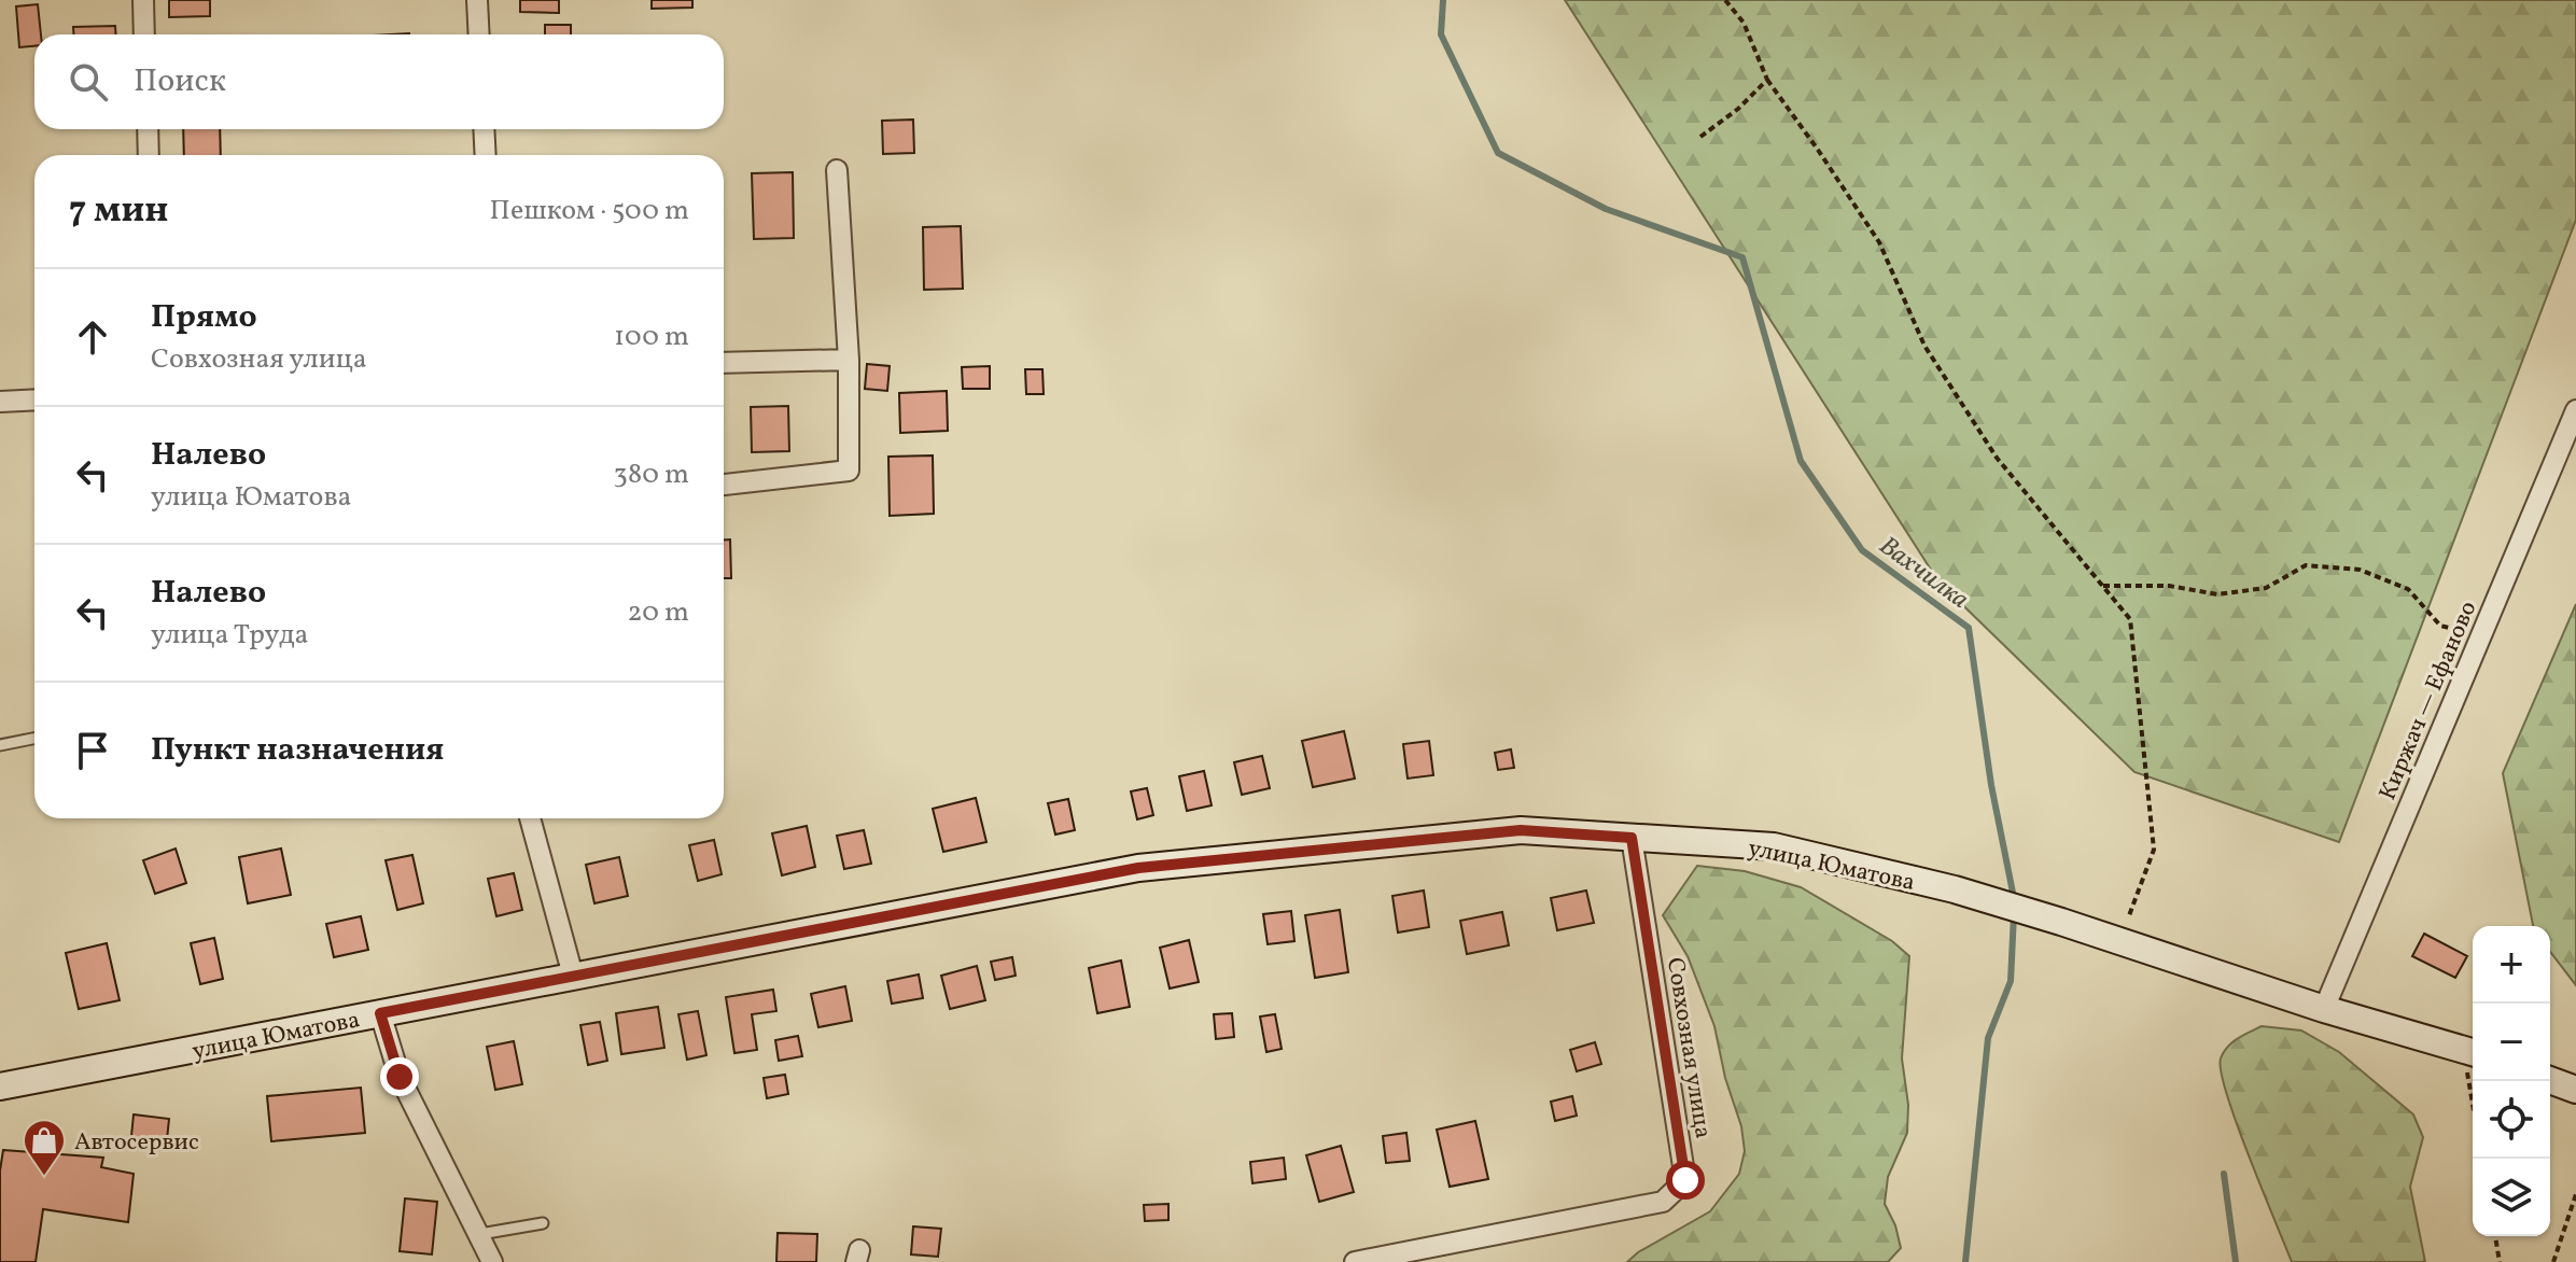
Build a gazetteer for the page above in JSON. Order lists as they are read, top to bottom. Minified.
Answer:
{"streets":{"main road":["улица Юматова"],"street":["Киржач — Ефаново","Совхозная улица"]},"crossings":[["Киржач — Ефаново","улица Юматова"],["улица Юматова","Совхозная улица"]],"water":["Вахчилка"],"places":{"shop":["Автосервис"]},"page":{"search":"Поиск","heading":["7 мин","Пешком · 500 m"],"list":[["Прямо","Совхозная улица","100 m"],["Налево","улица Юматова","380 m"],["Налево","улица Труда","20 m"],"Пункт назначения"],"map_buttons":["+","−"]}}
